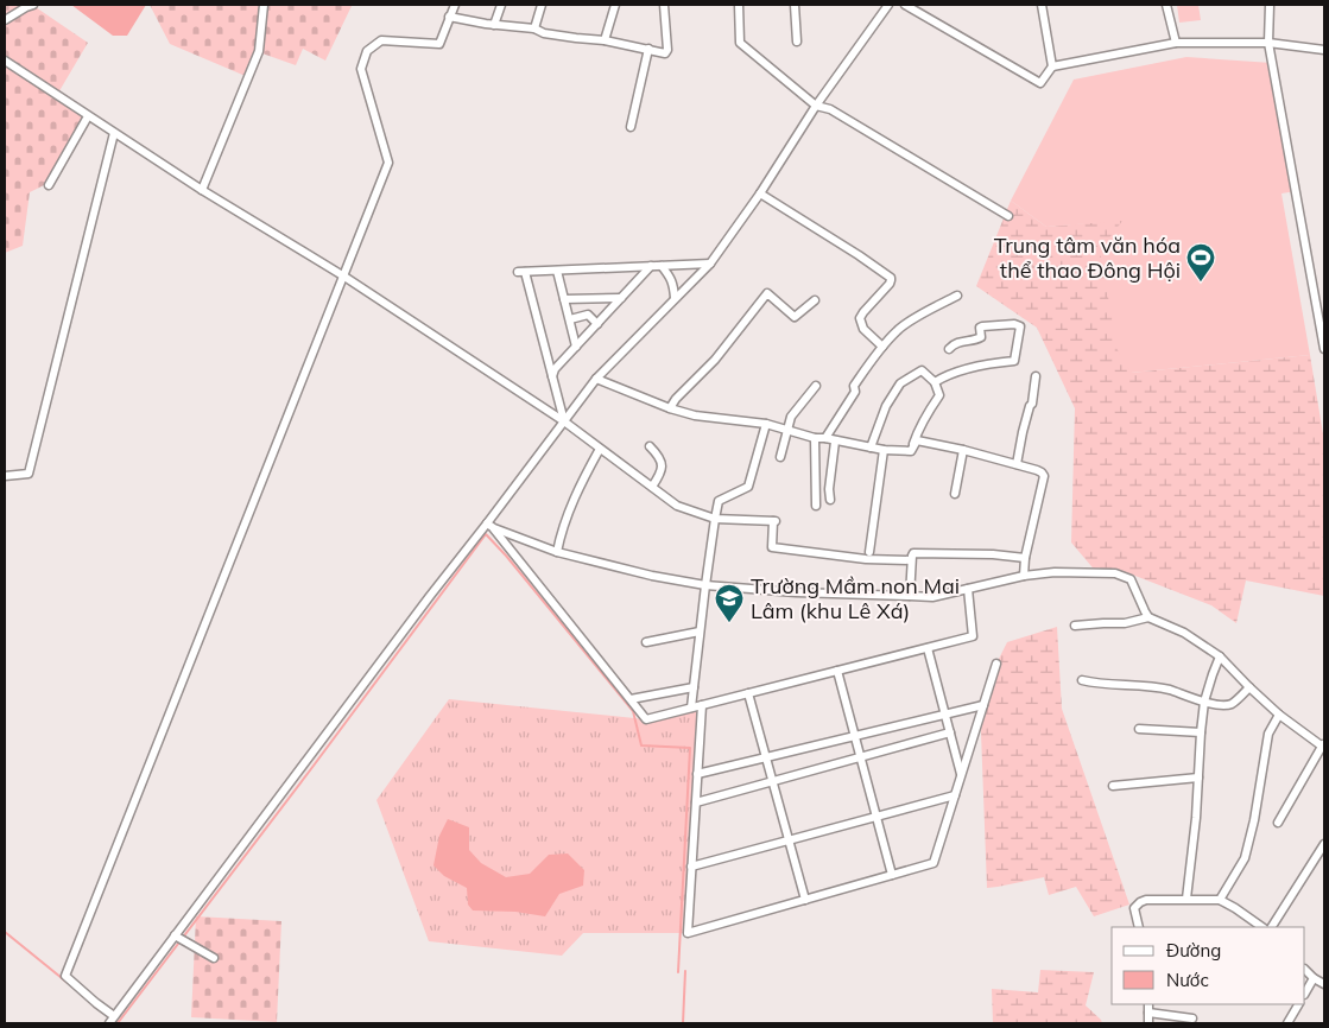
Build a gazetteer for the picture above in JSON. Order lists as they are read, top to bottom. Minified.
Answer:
{"places":{"sports":["Trung tâm văn hóa thể thao Đông Hội"],"school or university":["Trường Mầm non Mai Lâm (khu Lê Xá)"]},"legend":["Đường","Nước"]}
